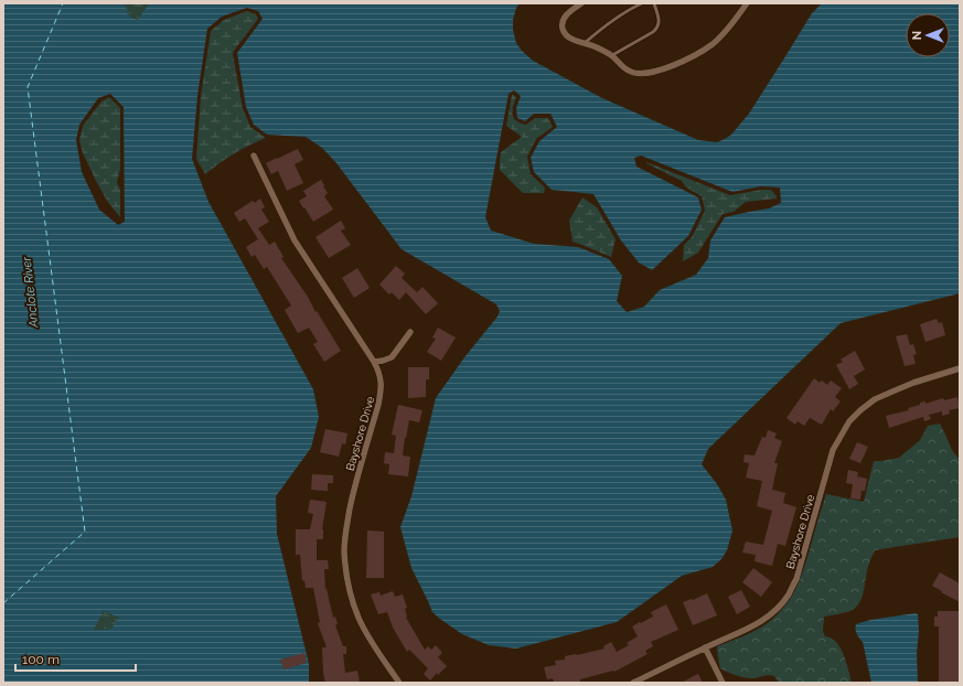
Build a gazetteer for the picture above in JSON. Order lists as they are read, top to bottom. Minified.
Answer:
{"streets":{"street":["Bayshore Drive"]},"water":["Anclote River"],"scale_bar":"100 m","north":"left"}
